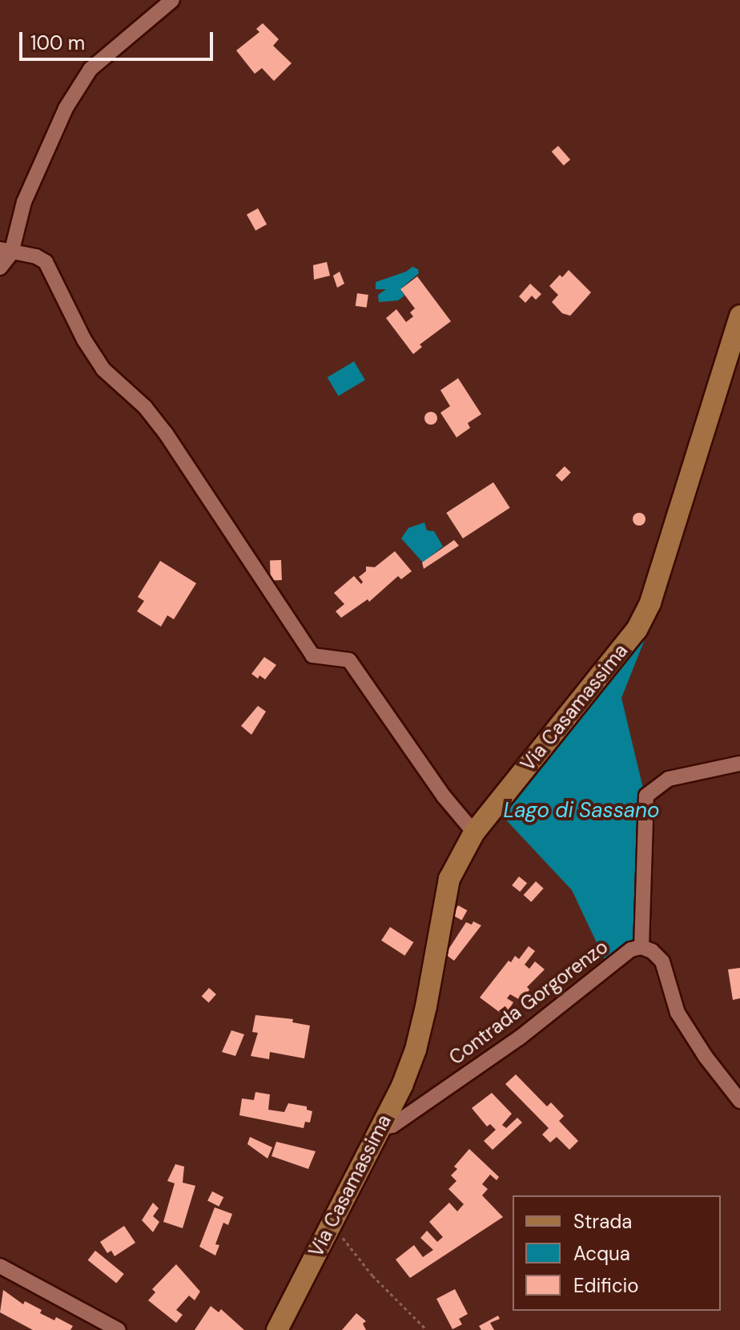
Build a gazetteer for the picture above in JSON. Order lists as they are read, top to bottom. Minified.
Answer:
{"streets":{"main road":["Via Casamassima"],"street":["Contrada Gorgorenzo"]},"crossings":[["Via Casamassima","Contrada Gorgorenzo"]],"water":["Lago di Sassano"],"legend":["Strada","Acqua","Edificio"],"scale_bar":"100 m"}
